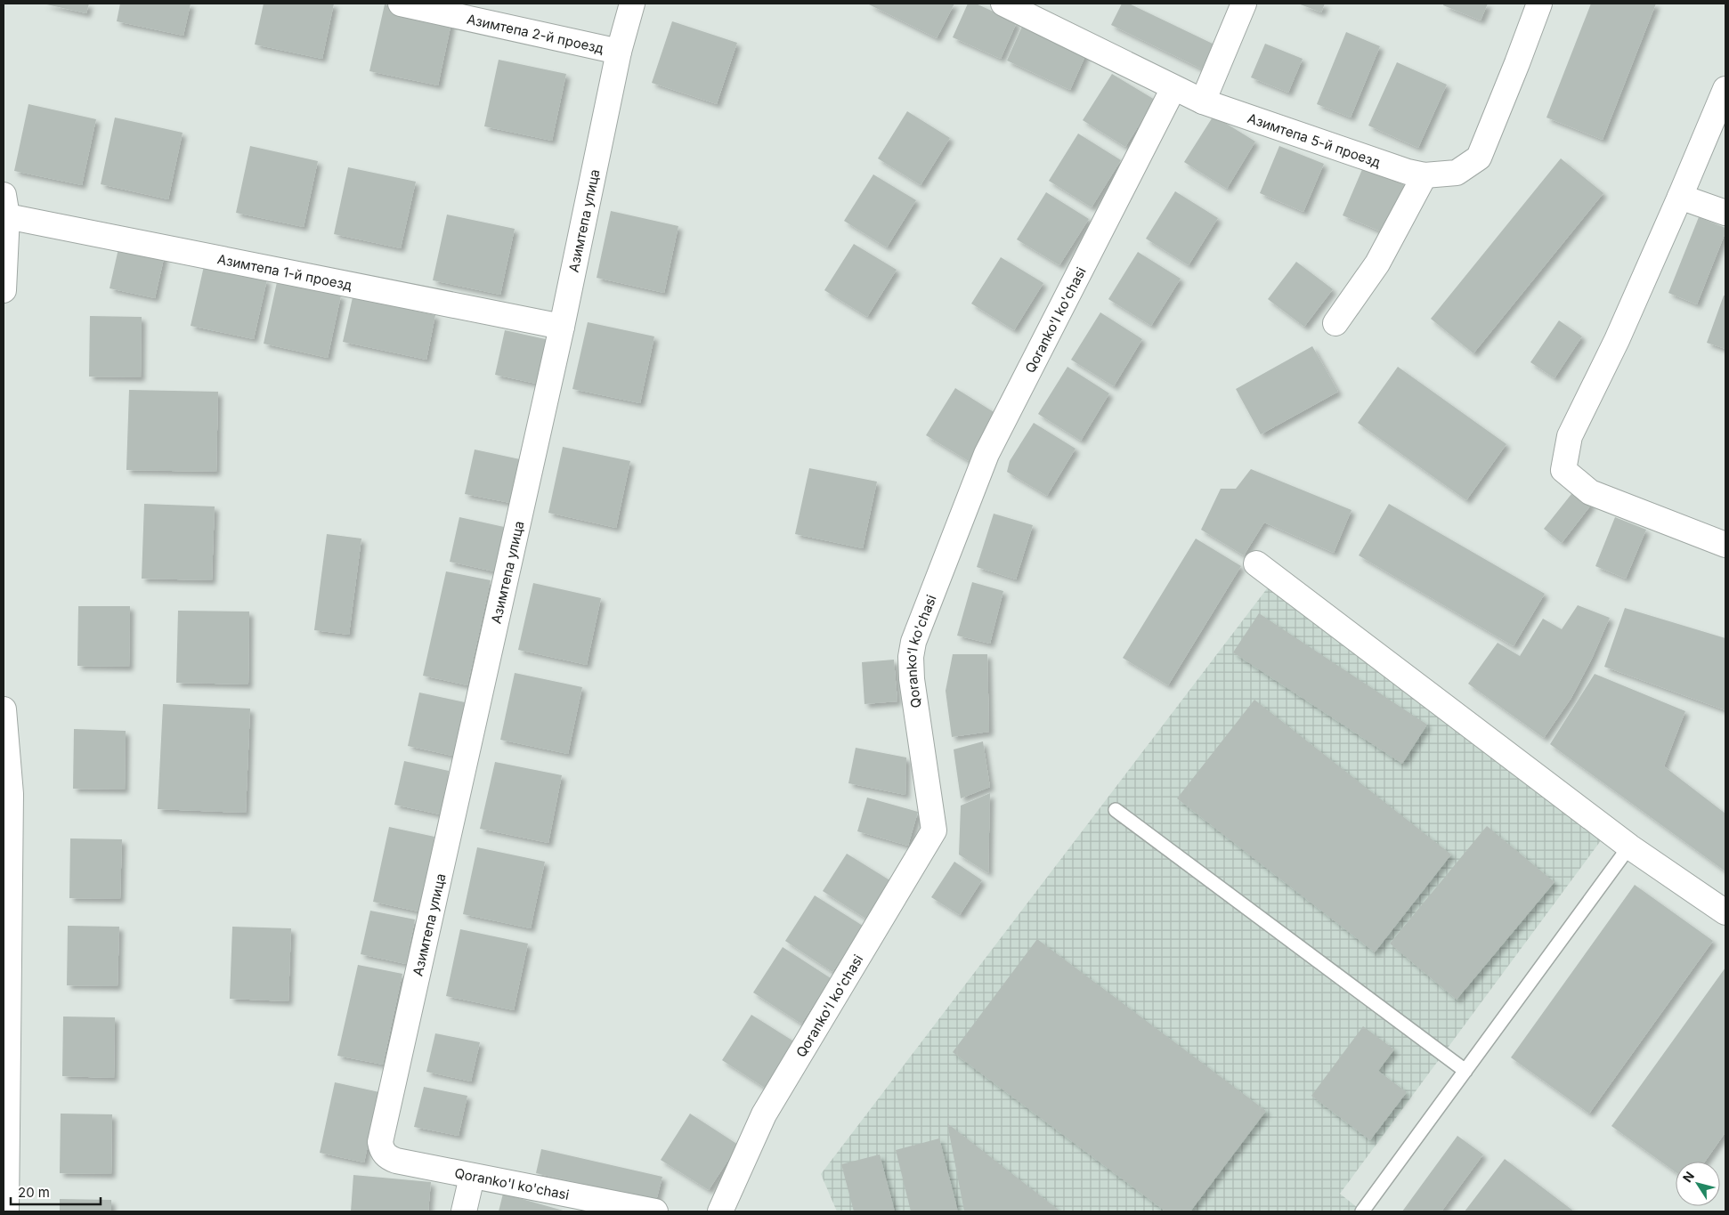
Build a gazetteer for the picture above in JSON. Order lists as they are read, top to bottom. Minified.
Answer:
{"streets":{"street":["Азимтепа 2-й проезд","Азимтепа 5-й проезд","Азимтепа улица","Азимтепа 1-й проезд","Qoranko'l ko'chasi"]},"crossings":[["Азимтепа 2-й проезд","Азимтепа улица"],["Азимтепа 5-й проезд","Qoranko'l ko'chasi"],["Азимтепа улица","Азимтепа 1-й проезд"],["Азимтепа улица","Qoranko'l ko'chasi"]],"scale_bar":"20 m","north":"top left"}
